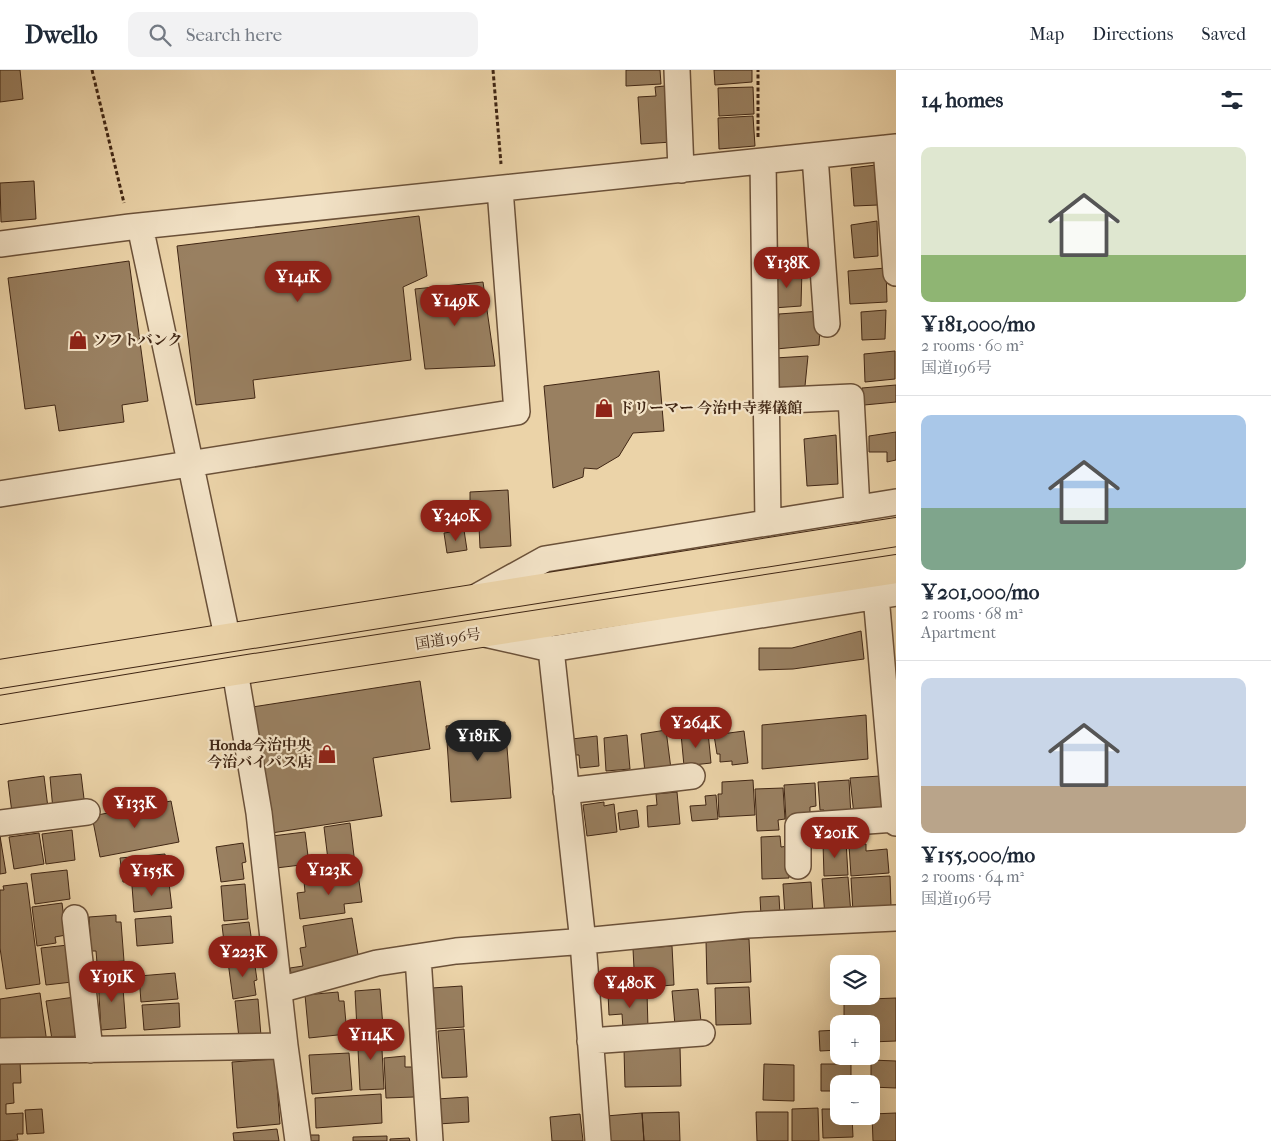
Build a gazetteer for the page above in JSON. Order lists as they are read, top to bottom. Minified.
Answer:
{"streets":{"highway":["国道196号"]},"places":{"shop":["ソフトバンク","ドリーマー 今治中寺葬儀館","Honda今治中央 今治バイパス店"]},"page":{"header":"Dwello","search":"Search here","nav":["Map","Directions","Saved"],"heading":"14 homes","list":[{"name":"¥181,000/mo","note":"2 rooms · 60 m² · 国道196号"},{"name":"¥201,000/mo","note":"2 rooms · 68 m² · Apartment"},{"name":"¥155,000/mo","note":"2 rooms · 64 m² · 国道196号"}],"price":["¥138K","¥141K","¥149K","¥340K","¥264K","¥181K","¥133K","¥201K","¥123K","¥155K","¥223K","¥191K","¥480K","¥114K"],"map_buttons":["+","−"]}}
